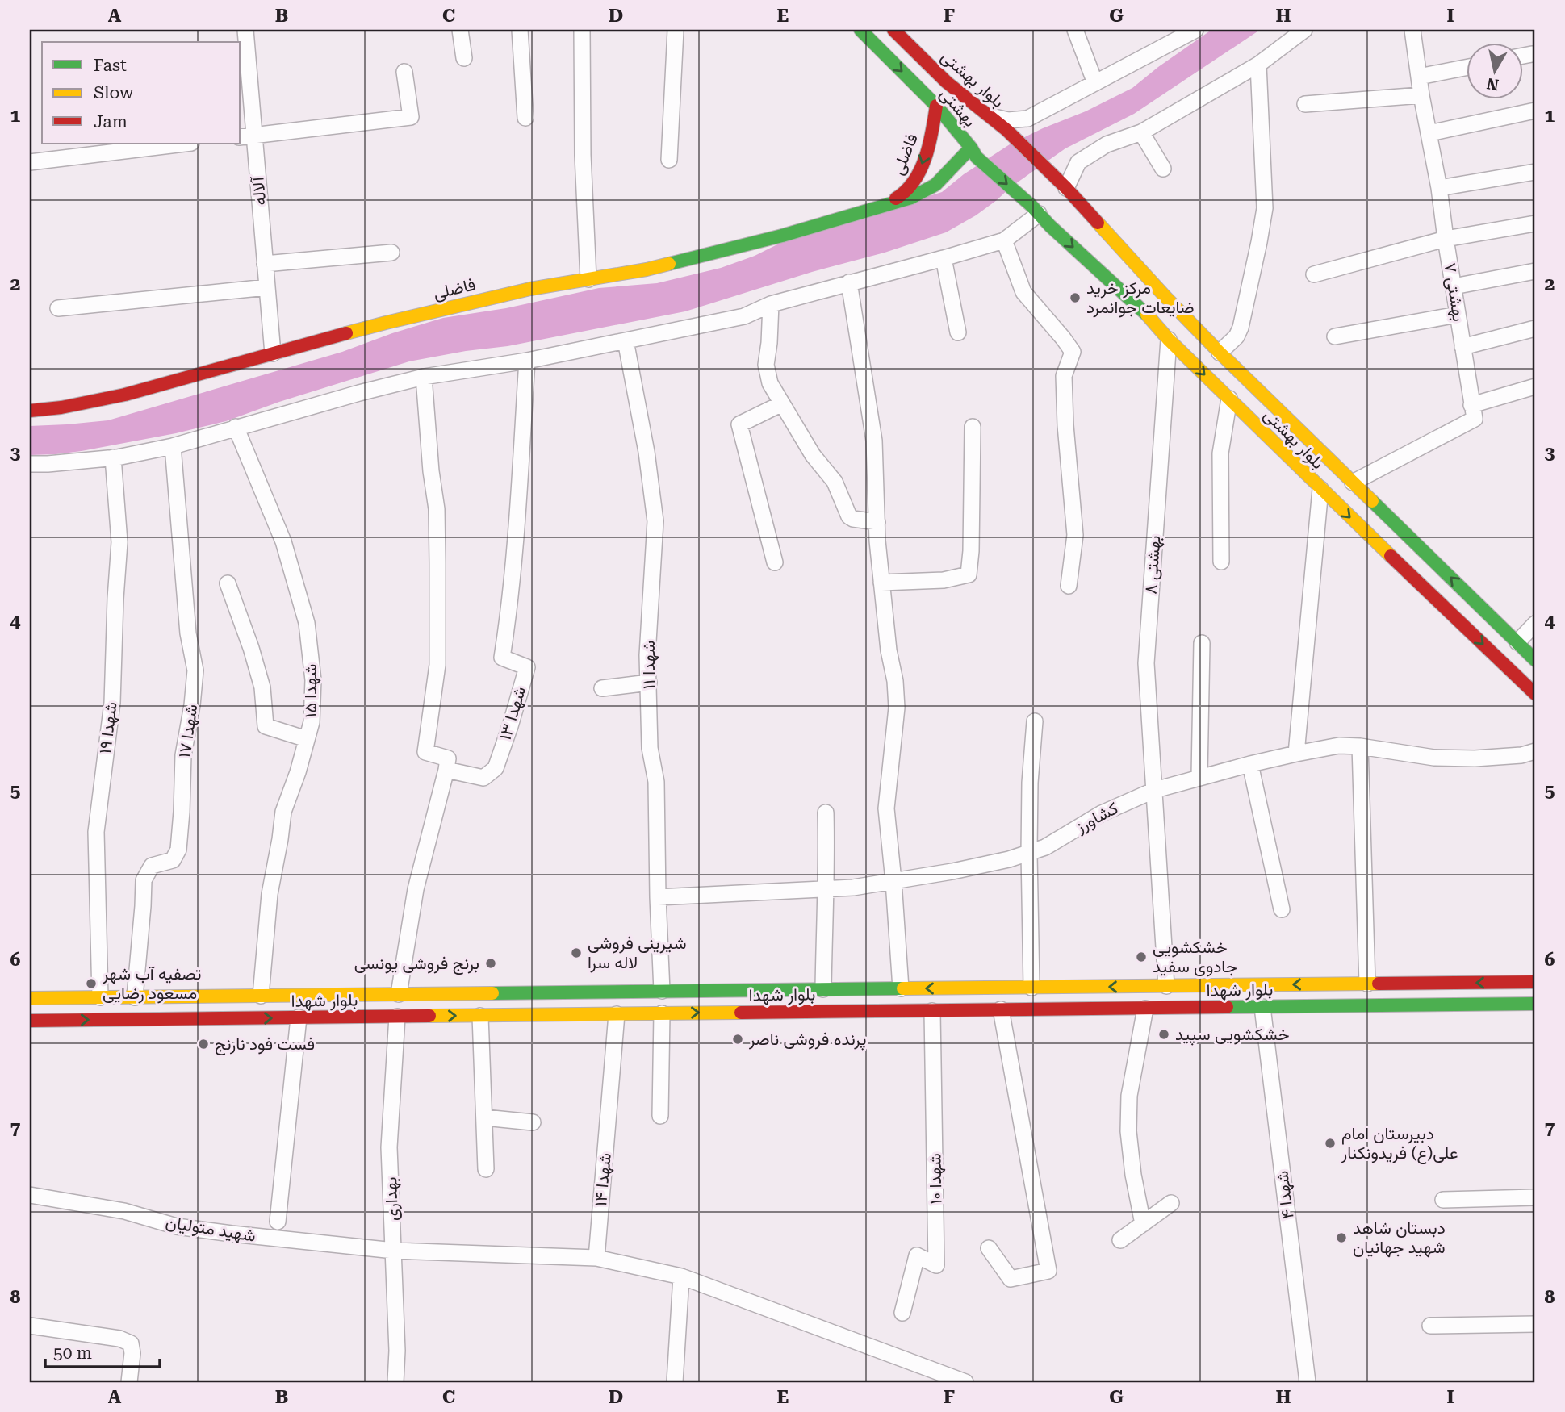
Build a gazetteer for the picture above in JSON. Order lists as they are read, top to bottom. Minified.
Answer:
{"streets":{"main road":["بلوار بهشتی","بهشتی","فاضلی","بلوار شهدا"],"street":["آلاله","بهشتی ۷","بهشتی ۸","شهدا ۱۱","شهدا ۱۵","شهدا ۱۳","شهدا ۱۹","شهدا ۱۷","کشاورز","شهدا ۱۰","شهدا ۱۴","شهدا ۴","بهداری","شهید متولیان"]},"crossings":[["بلوار بهشتی","بهشتی"],["بلوار بهشتی","بهشتی ۸"],["بهشتی","فاضلی"],["فاضلی","آلاله"],["بهشتی ۸","کشاورز"],["بهشتی ۸","بلوار شهدا"],["شهدا ۱۱","کشاورز"],["شهدا ۱۱","بلوار شهدا"],["شهدا ۱۵","بلوار شهدا"],["شهدا ۱۹","بلوار شهدا"],["شهدا ۱۷","بلوار شهدا"],["بلوار شهدا","شهدا ۱۰"],["بلوار شهدا","شهدا ۱۴"],["بلوار شهدا","شهدا ۴"],["بلوار شهدا","بهداری"],["شهدا ۱۴","شهید متولیان"],["بهداری","شهید متولیان"]],"one_way":["بهشتی"],"places":["مرکز خرید ضایعات جوانمرد","شیرینی فروشی لاله سرا","خشکشویی جادوی سفید","برنج فروشی یونسی","تصفیه آب شهر مسعود رضایی","خشکشویی سپید","پرنده فروشی ناصر","فست فود نارنج","دبیرستان امام علی(ع) فریدونکنار","دبستان شاهد شهید جهانیان"],"legend":["Fast","Slow","Jam"],"scale_bar":"50 m","north":"bottom","grid":{"columns":["A","B","C","D","E","F","G","H","I"],"rows":["1","2","3","4","5","6","7","8"]}}
